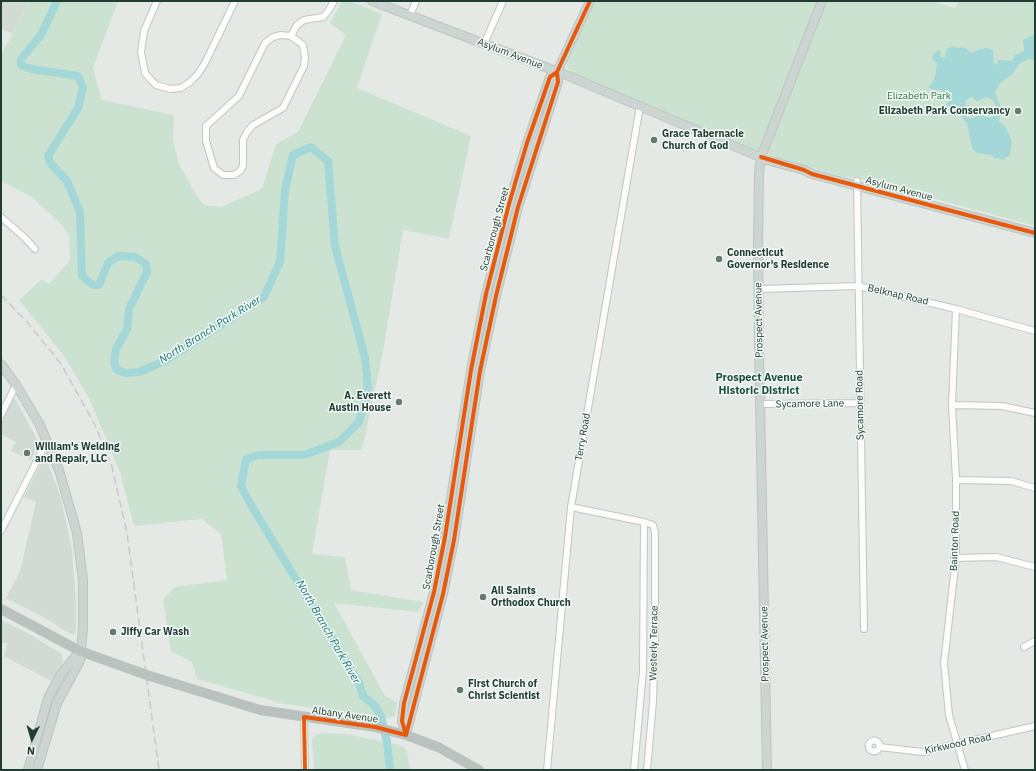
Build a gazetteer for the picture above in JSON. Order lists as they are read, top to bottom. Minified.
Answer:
{"streets":{"highway":["Albany Avenue"],"main road":["Asylum Avenue","Scarborough Street","Prospect Avenue"],"street":["Belknap Road","Sycamore Lane","Sycamore Road","Terry Road","Bainton Road","Westerly Terrace","Kirkwood Road"]},"crossings":[["Asylum Avenue","Scarborough Street"],["Asylum Avenue","Prospect Avenue"],["Asylum Avenue","Sycamore Road"],["Asylum Avenue","Terry Road"],["Scarborough Street","Albany Avenue"],["Belknap Road","Prospect Avenue"],["Belknap Road","Sycamore Road"],["Belknap Road","Bainton Road"],["Prospect Avenue","Sycamore Lane"],["Sycamore Lane","Sycamore Road"],["Bainton Road","Kirkwood Road"]],"districts":["Prospect Avenue Historic District"],"water":["North Branch Park River"],"parks":["Elizabeth Park"],"places":["Elizabeth Park Conservancy","Grace Tabernacle Church of God","Connecticut Governor's Residence","A. Everett Austin House","William's Welding and Repair, LLC","All Saints Orthodox Church","Jiffy Car Wash","First Church of Christ Scientist"],"north":"bottom"}
